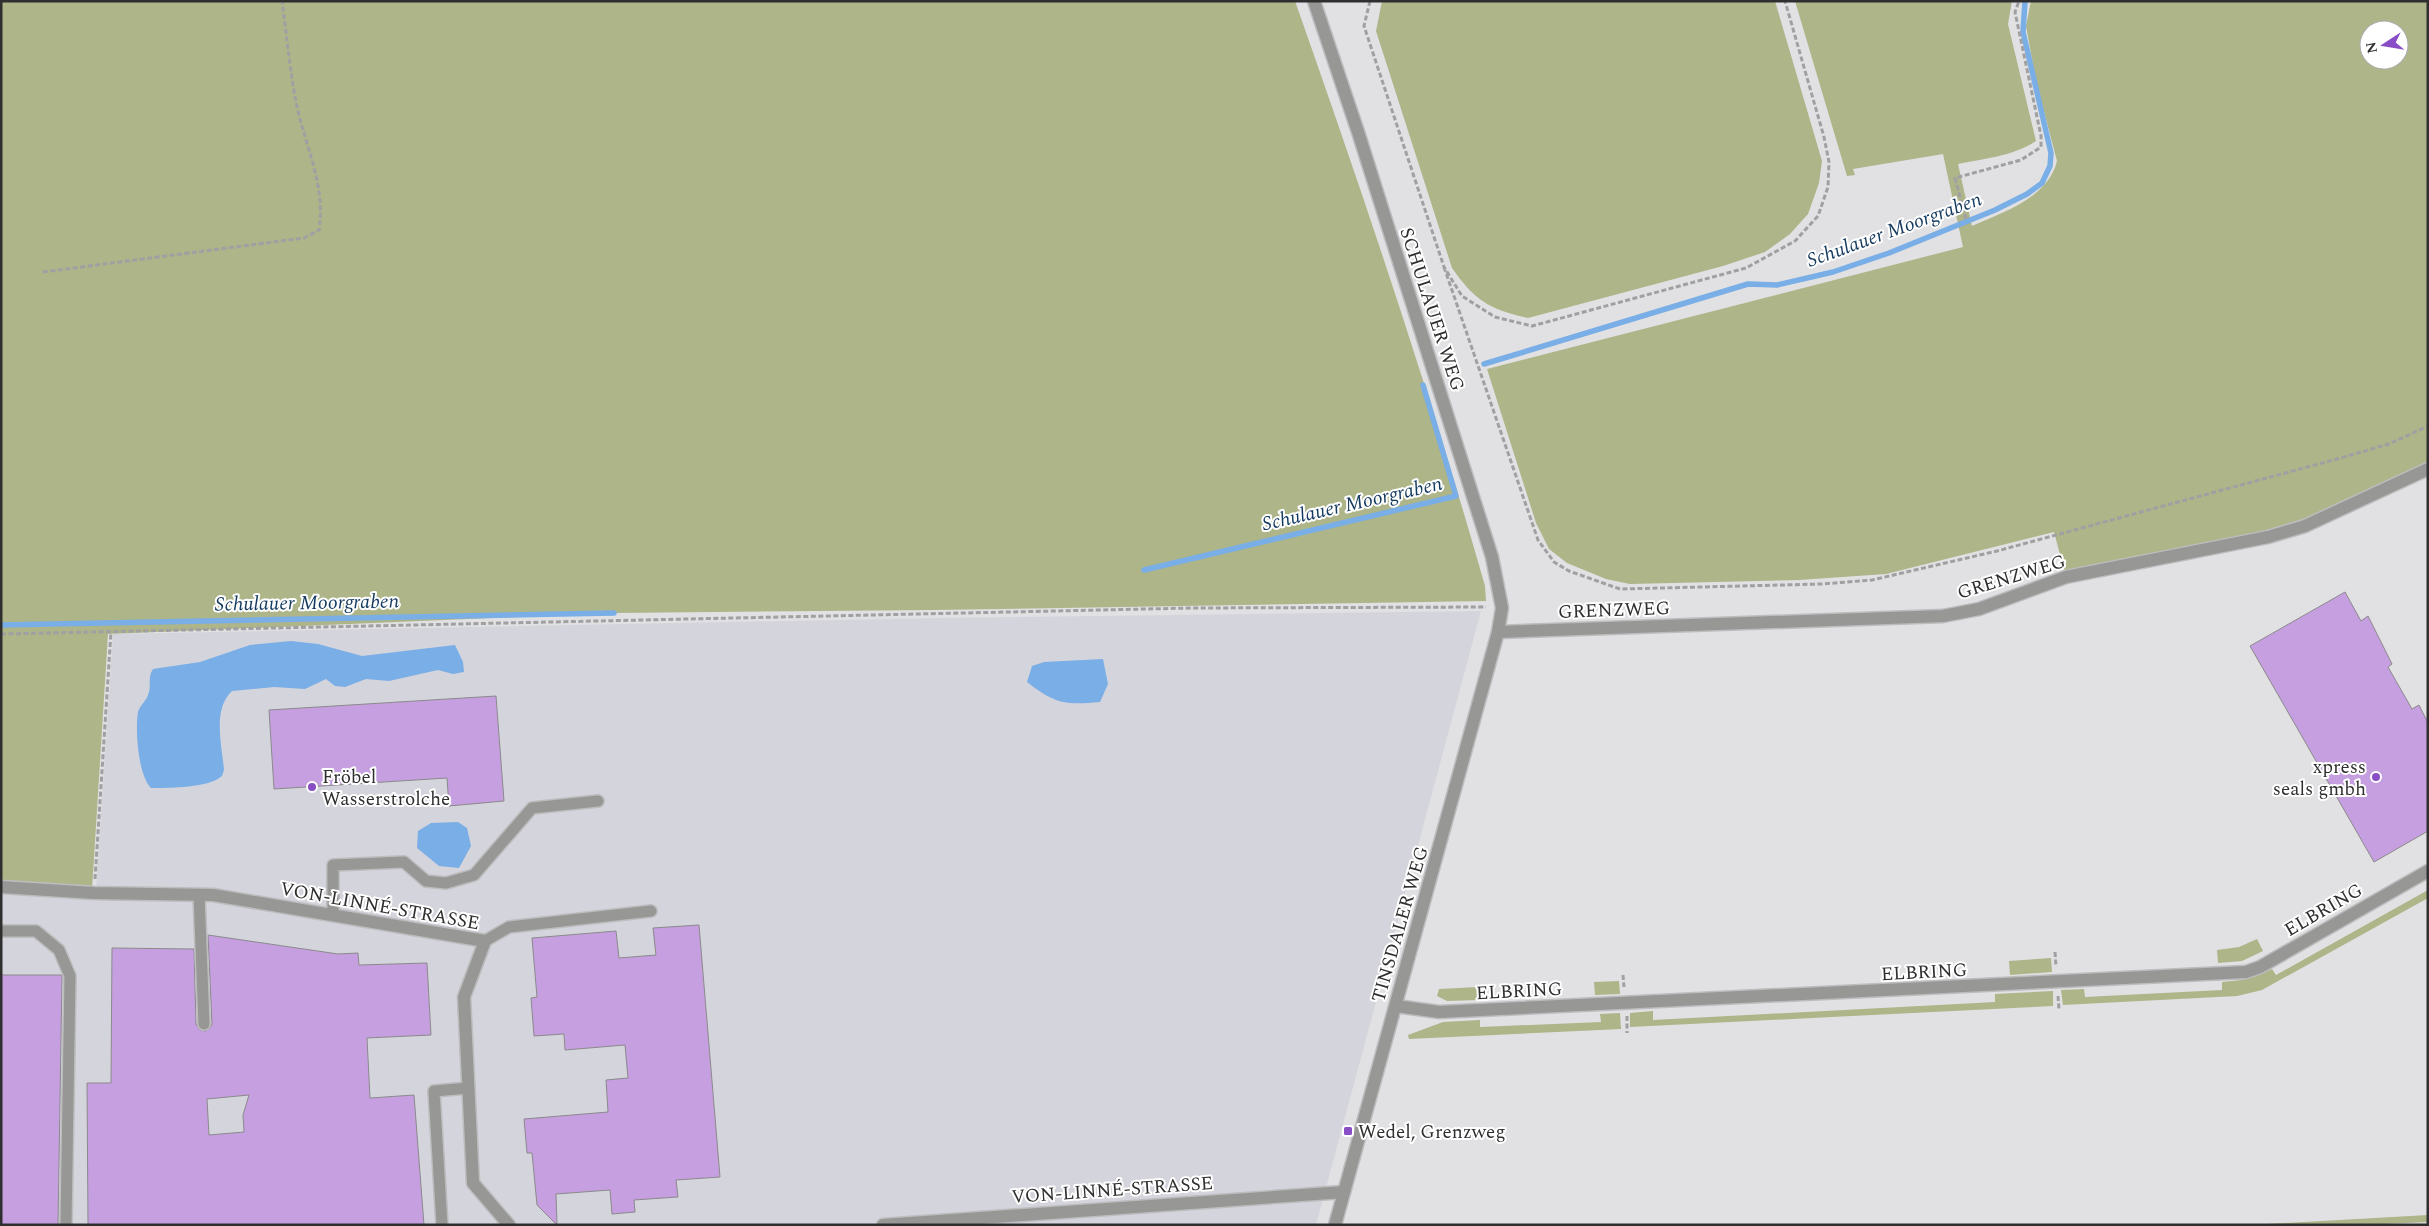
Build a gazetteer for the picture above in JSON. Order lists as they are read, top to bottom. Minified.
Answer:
{"streets":{"street":["SCHULAUER WEG","GRENZWEG","VON-LINNÉ-STRASSE","ELBRING","TINSDALER WEG"]},"crossings":[["SCHULAUER WEG","GRENZWEG"],["SCHULAUER WEG","TINSDALER WEG"],["GRENZWEG","TINSDALER WEG"],["VON-LINNÉ-STRASSE","TINSDALER WEG"],["ELBRING","TINSDALER WEG"]],"water":["Schulauer Moorgraben"],"places":{"other":["xpress seals gmbh","Fröbel Wasserstrolche"],"transit":["Wedel, Grenzweg"]},"north":"left"}
